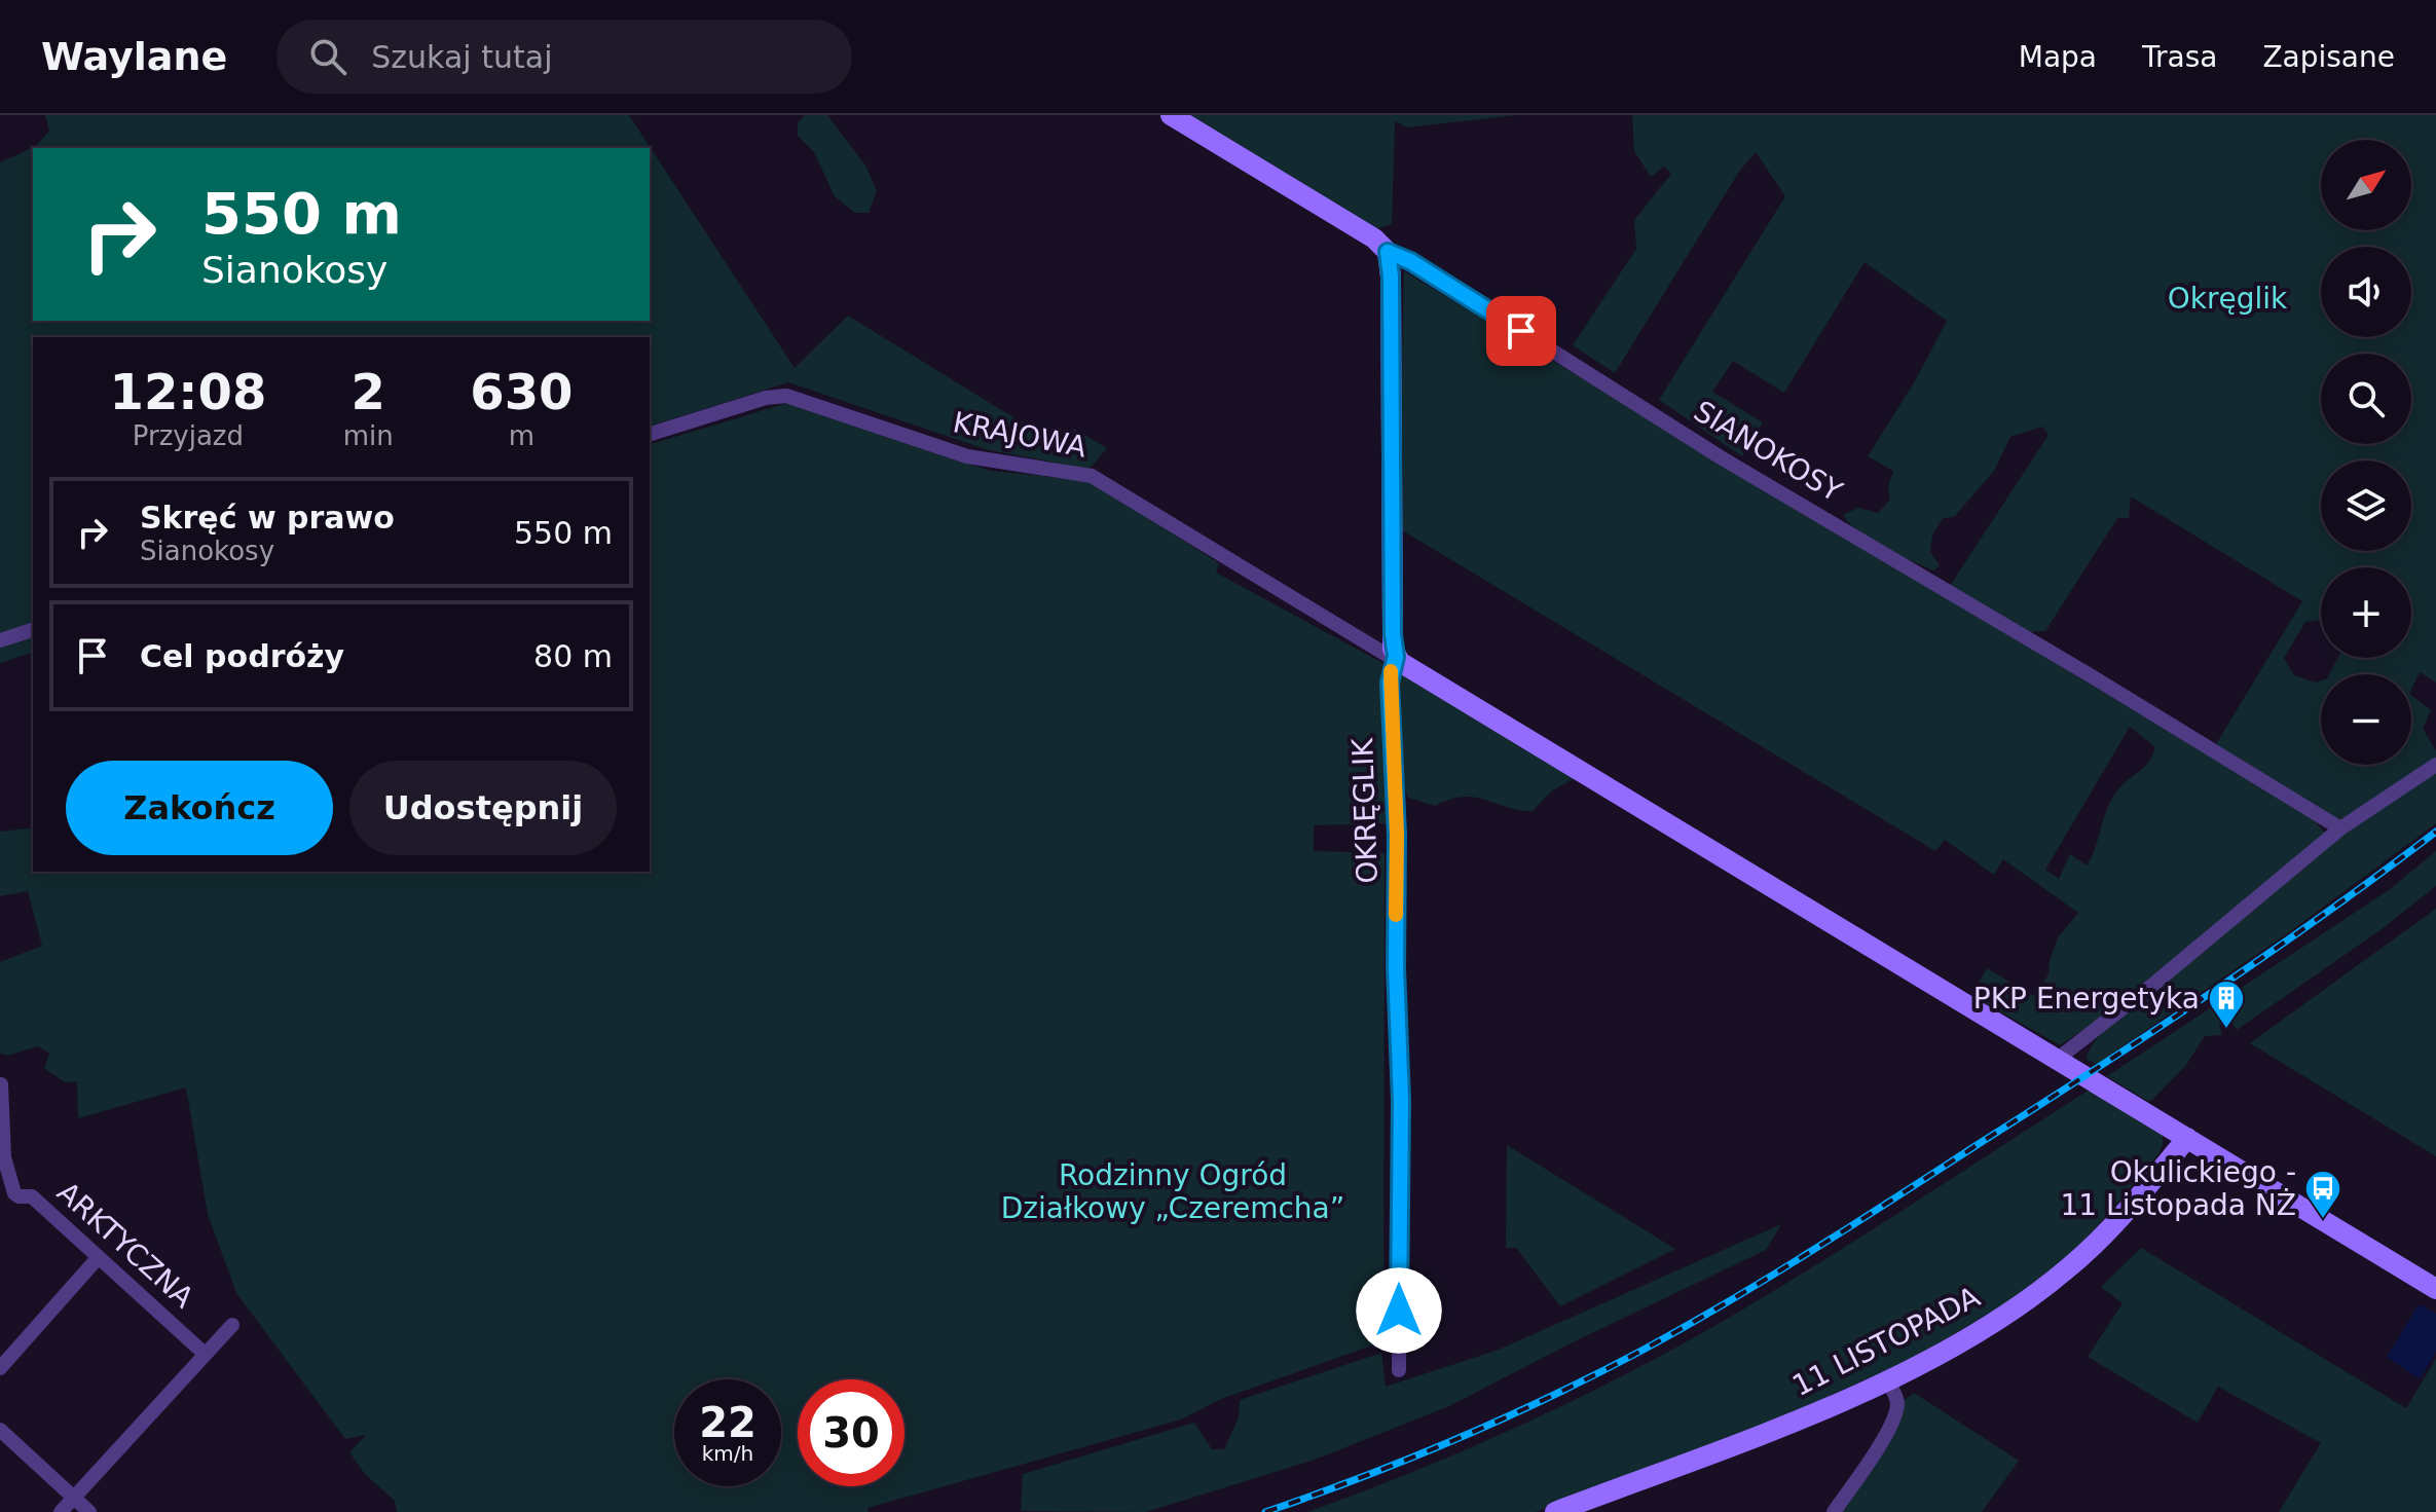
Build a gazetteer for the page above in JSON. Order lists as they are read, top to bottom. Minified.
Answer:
{"streets":{"street":["KRAJOWA","SIANOKOSY","OKRĘGLIK","ARKTYCZNA","11 LISTOPADA"]},"crossings":[["KRAJOWA","OKRĘGLIK"],["SIANOKOSY","OKRĘGLIK"]],"parks":["Okręglik","Rodzinny Ogród Działkowy „Czeremcha”"],"places":{"building":["PKP Energetyka"],"bus stop":["Okulickiego - 11 Listopada NŻ"]},"north":"top right","page":{"header":"Waylane","search":"Szukaj tutaj","nav":["Mapa","Trasa","Zapisane"],"map_buttons":["+","−"],"turn":["550 m","Sianokosy"],"eta":["12:08","Przyjazd","2","min","630","m"],"list":[{"name":"Skręć w prawo","note":"Sianokosy","value":"550 m"},{"name":"Cel podróży","value":"80 m"}],"buttons":["Zakończ","Udostępnij"],"speed":"22 km/h","limit":"30"}}
